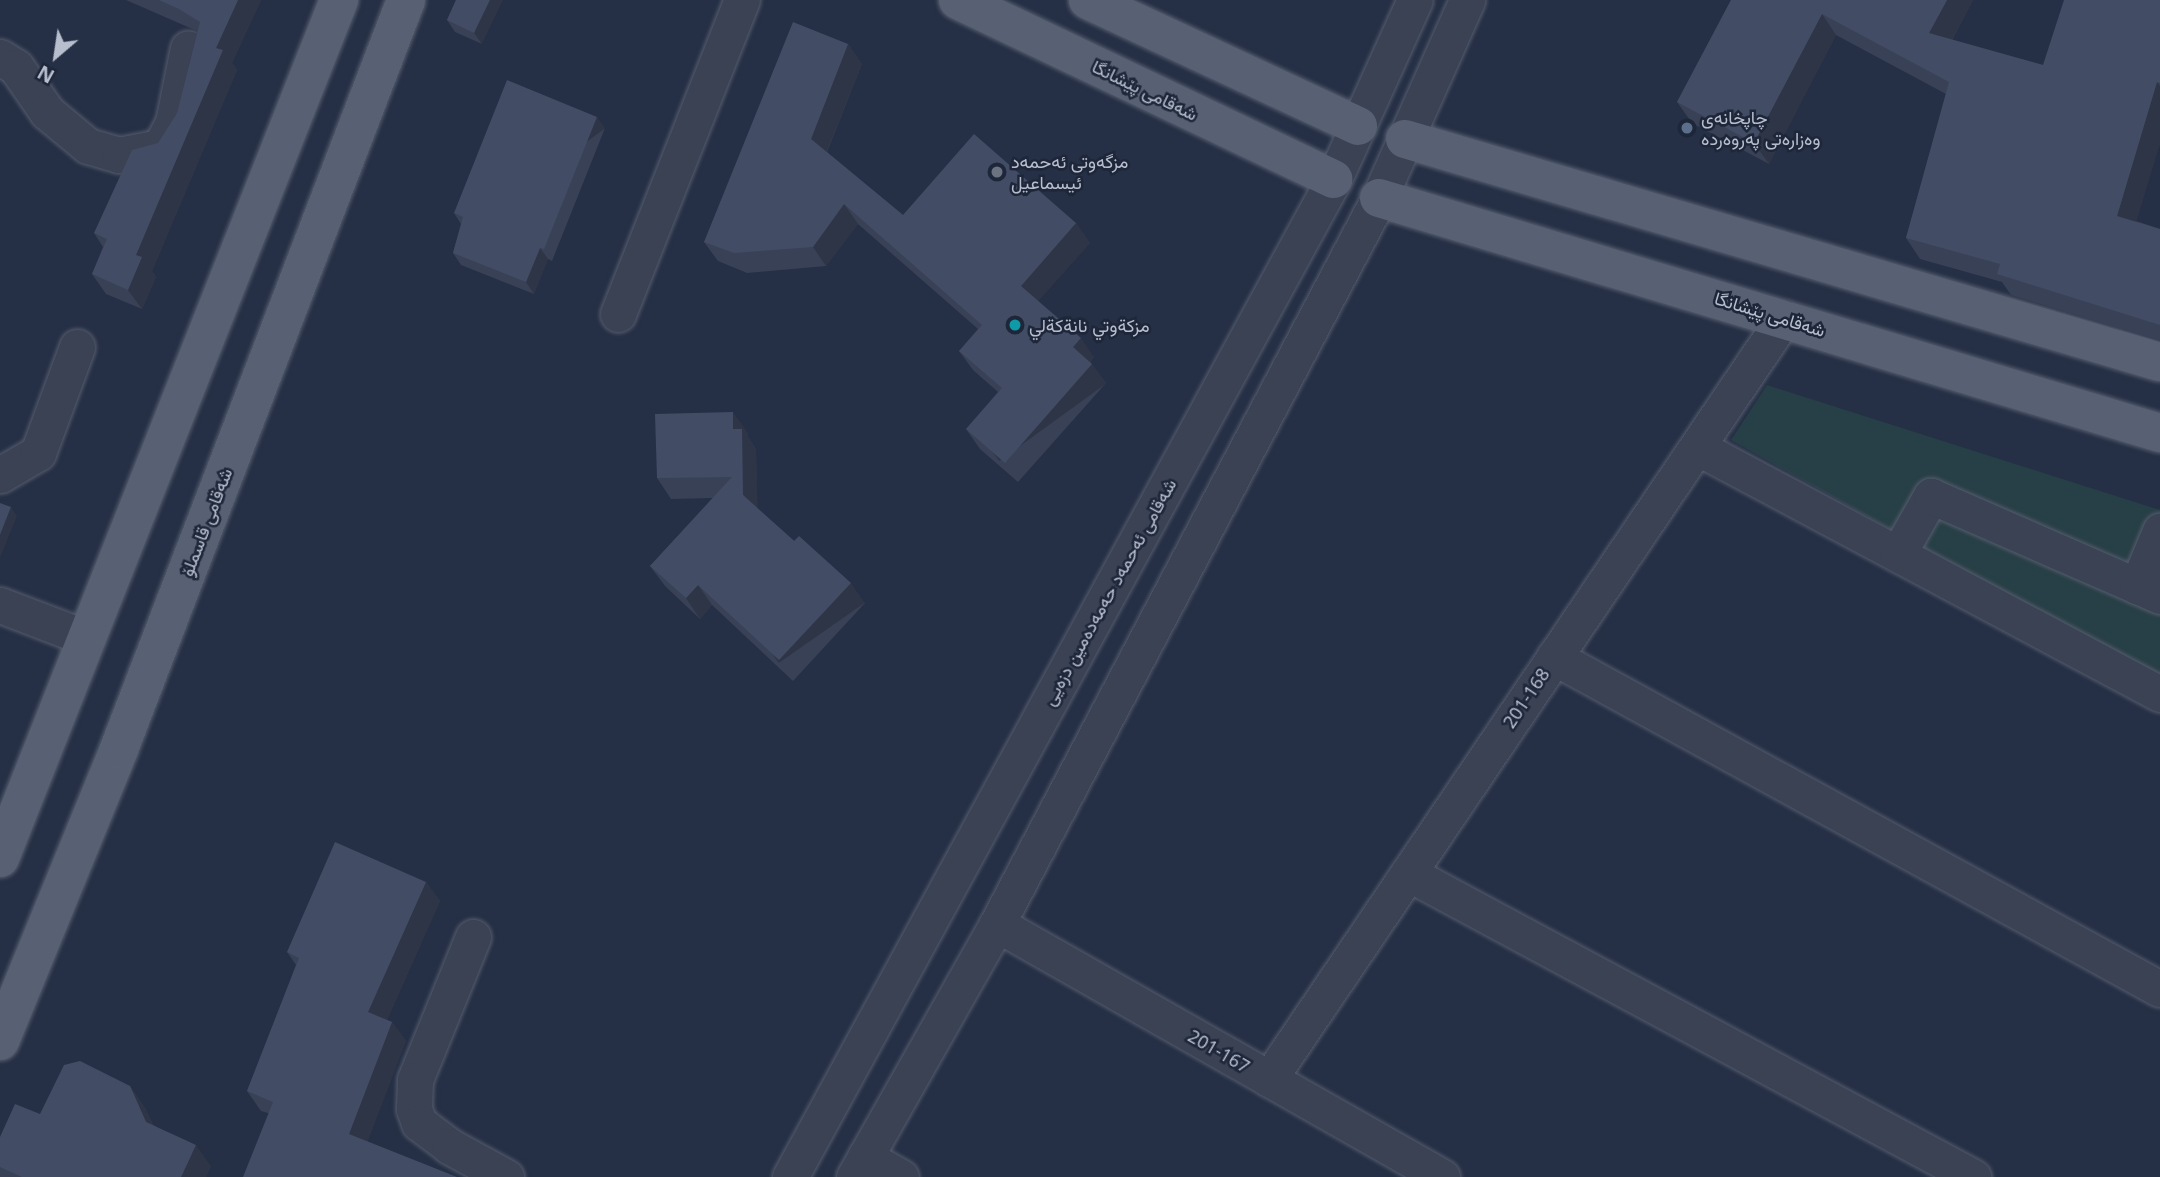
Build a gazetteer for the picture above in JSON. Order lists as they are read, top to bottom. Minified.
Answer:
{"streets":{"main road":["شەقامی پێشانگا","شەقامی قاسملۆ"],"street":["شەقامی ئەحمەد حەمەدەمین دزەیی","201-168","201-167"]},"crossings":[["شەقامی پێشانگا","شەقامی ئەحمەد حەمەدەمین دزەیی"],["شەقامی پێشانگا","201-168"],["201-168","201-167"]],"places":["چاپخانەی وەزارەتی پەروەردە","مزگەوتی ئەحمەد ئیسماعیل","مزكةوتي نانةكةلي"],"north":"bottom left"}
